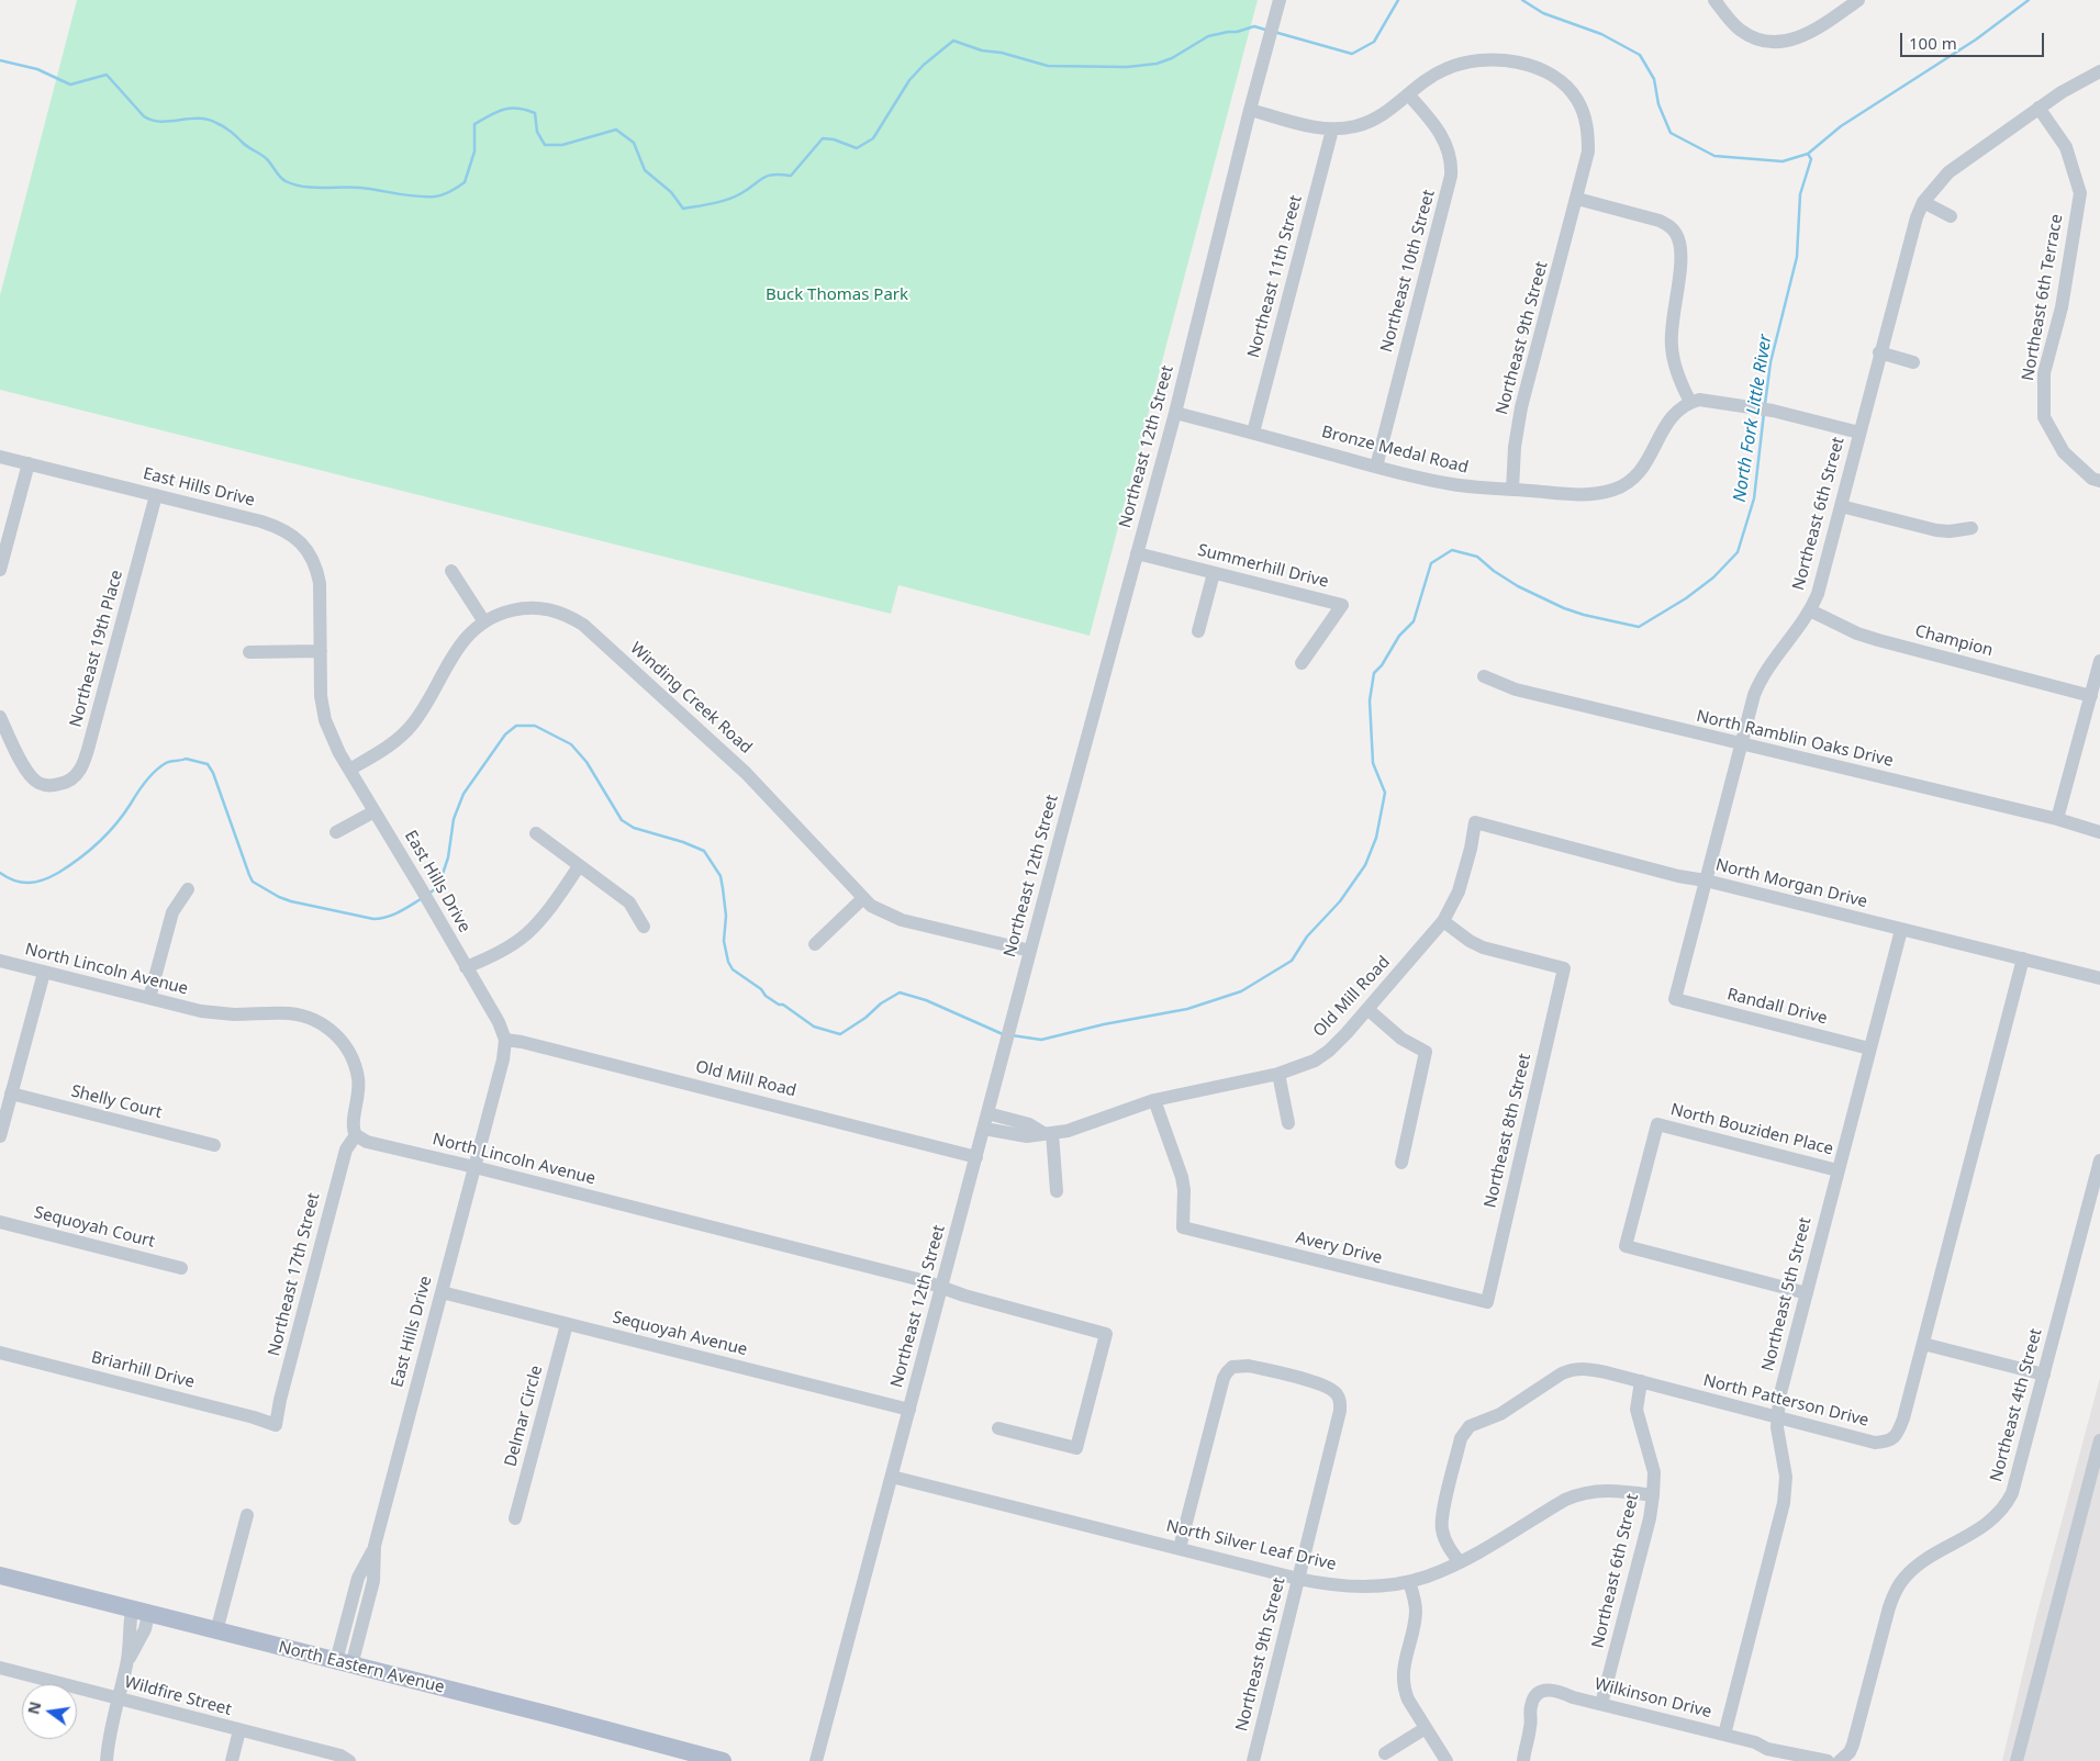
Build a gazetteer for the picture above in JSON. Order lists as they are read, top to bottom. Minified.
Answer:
{"streets":{"main road":["North Eastern Avenue"],"street":["Northeast 10th Street","Northeast 11th Street","Northeast 6th Terrace","Northeast 9th Street","Northeast 12th Street","Bronze Medal Road","East Hills Drive","Northeast 6th Street","Summerhill Drive","Champion","Northeast 19th Place","Winding Creek Road","North Ramblin Oaks Drive","North Morgan Drive","North Lincoln Avenue","Old Mill Road","Randall Drive","Shelly Court","North Bouziden Place","Northeast 8th Street","Sequoyah Court","Avery Drive","Northeast 17th Street","Northeast 5th Street","Sequoyah Avenue","Briarhill Drive","North Patterson Drive","Northeast 4th Street","Delmar Circle","North Silver Leaf Drive","Wildfire Street","Wilkinson Drive"]},"crossings":[["Northeast 10th Street","Northeast 9th Street"],["Northeast 10th Street","Bronze Medal Road"],["Northeast 11th Street","Northeast 9th Street"],["Northeast 11th Street","Bronze Medal Road"],["Northeast 6th Terrace","Northeast 6th Street"],["Northeast 9th Street","Northeast 12th Street"],["Northeast 9th Street","Bronze Medal Road"],["Northeast 9th Street","North Silver Leaf Drive"],["Northeast 12th Street","Bronze Medal Road"],["Northeast 12th Street","Summerhill Drive"],["Northeast 12th Street","Winding Creek Road"],["Northeast 12th Street","North Lincoln Avenue"],["Northeast 12th Street","Old Mill Road"],["Northeast 12th Street","Sequoyah Avenue"],["Northeast 12th Street","North Silver Leaf Drive"],["East Hills Drive","Northeast 19th Place"],["East Hills Drive","Winding Creek Road"],["East Hills Drive","North Lincoln Avenue"],["East Hills Drive","Old Mill Road"],["East Hills Drive","Sequoyah Avenue"],["East Hills Drive","North Eastern Avenue"],["Northeast 6th Street","Champion"],["Northeast 6th Street","North Ramblin Oaks Drive"],["Northeast 6th Street","North Morgan Drive"],["Northeast 6th Street","Randall Drive"],["Northeast 6th Street","North Patterson Drive"],["Northeast 6th Street","North Silver Leaf Drive"],["Northeast 6th Street","Wilkinson Drive"],["North Morgan Drive","Old Mill Road"],["North Morgan Drive","Northeast 5th Street"],["North Morgan Drive","North Patterson Drive"],["North Lincoln Avenue","Northeast 17th Street"],["Old Mill Road","Northeast 8th Street"],["Old Mill Road","Avery Drive"],["Randall Drive","Northeast 5th Street"],["North Bouziden Place","Northeast 5th Street"],["Northeast 8th Street","Avery Drive"],["Northeast 17th Street","Briarhill Drive"],["Northeast 5th Street","North Patterson Drive"],["Northeast 5th Street","Wilkinson Drive"],["Sequoyah Avenue","Delmar Circle"],["North Patterson Drive","North Silver Leaf Drive"]],"water":["North Fork Little River"],"parks":["Buck Thomas Park"],"scale_bar":"100 m","north":"left"}
